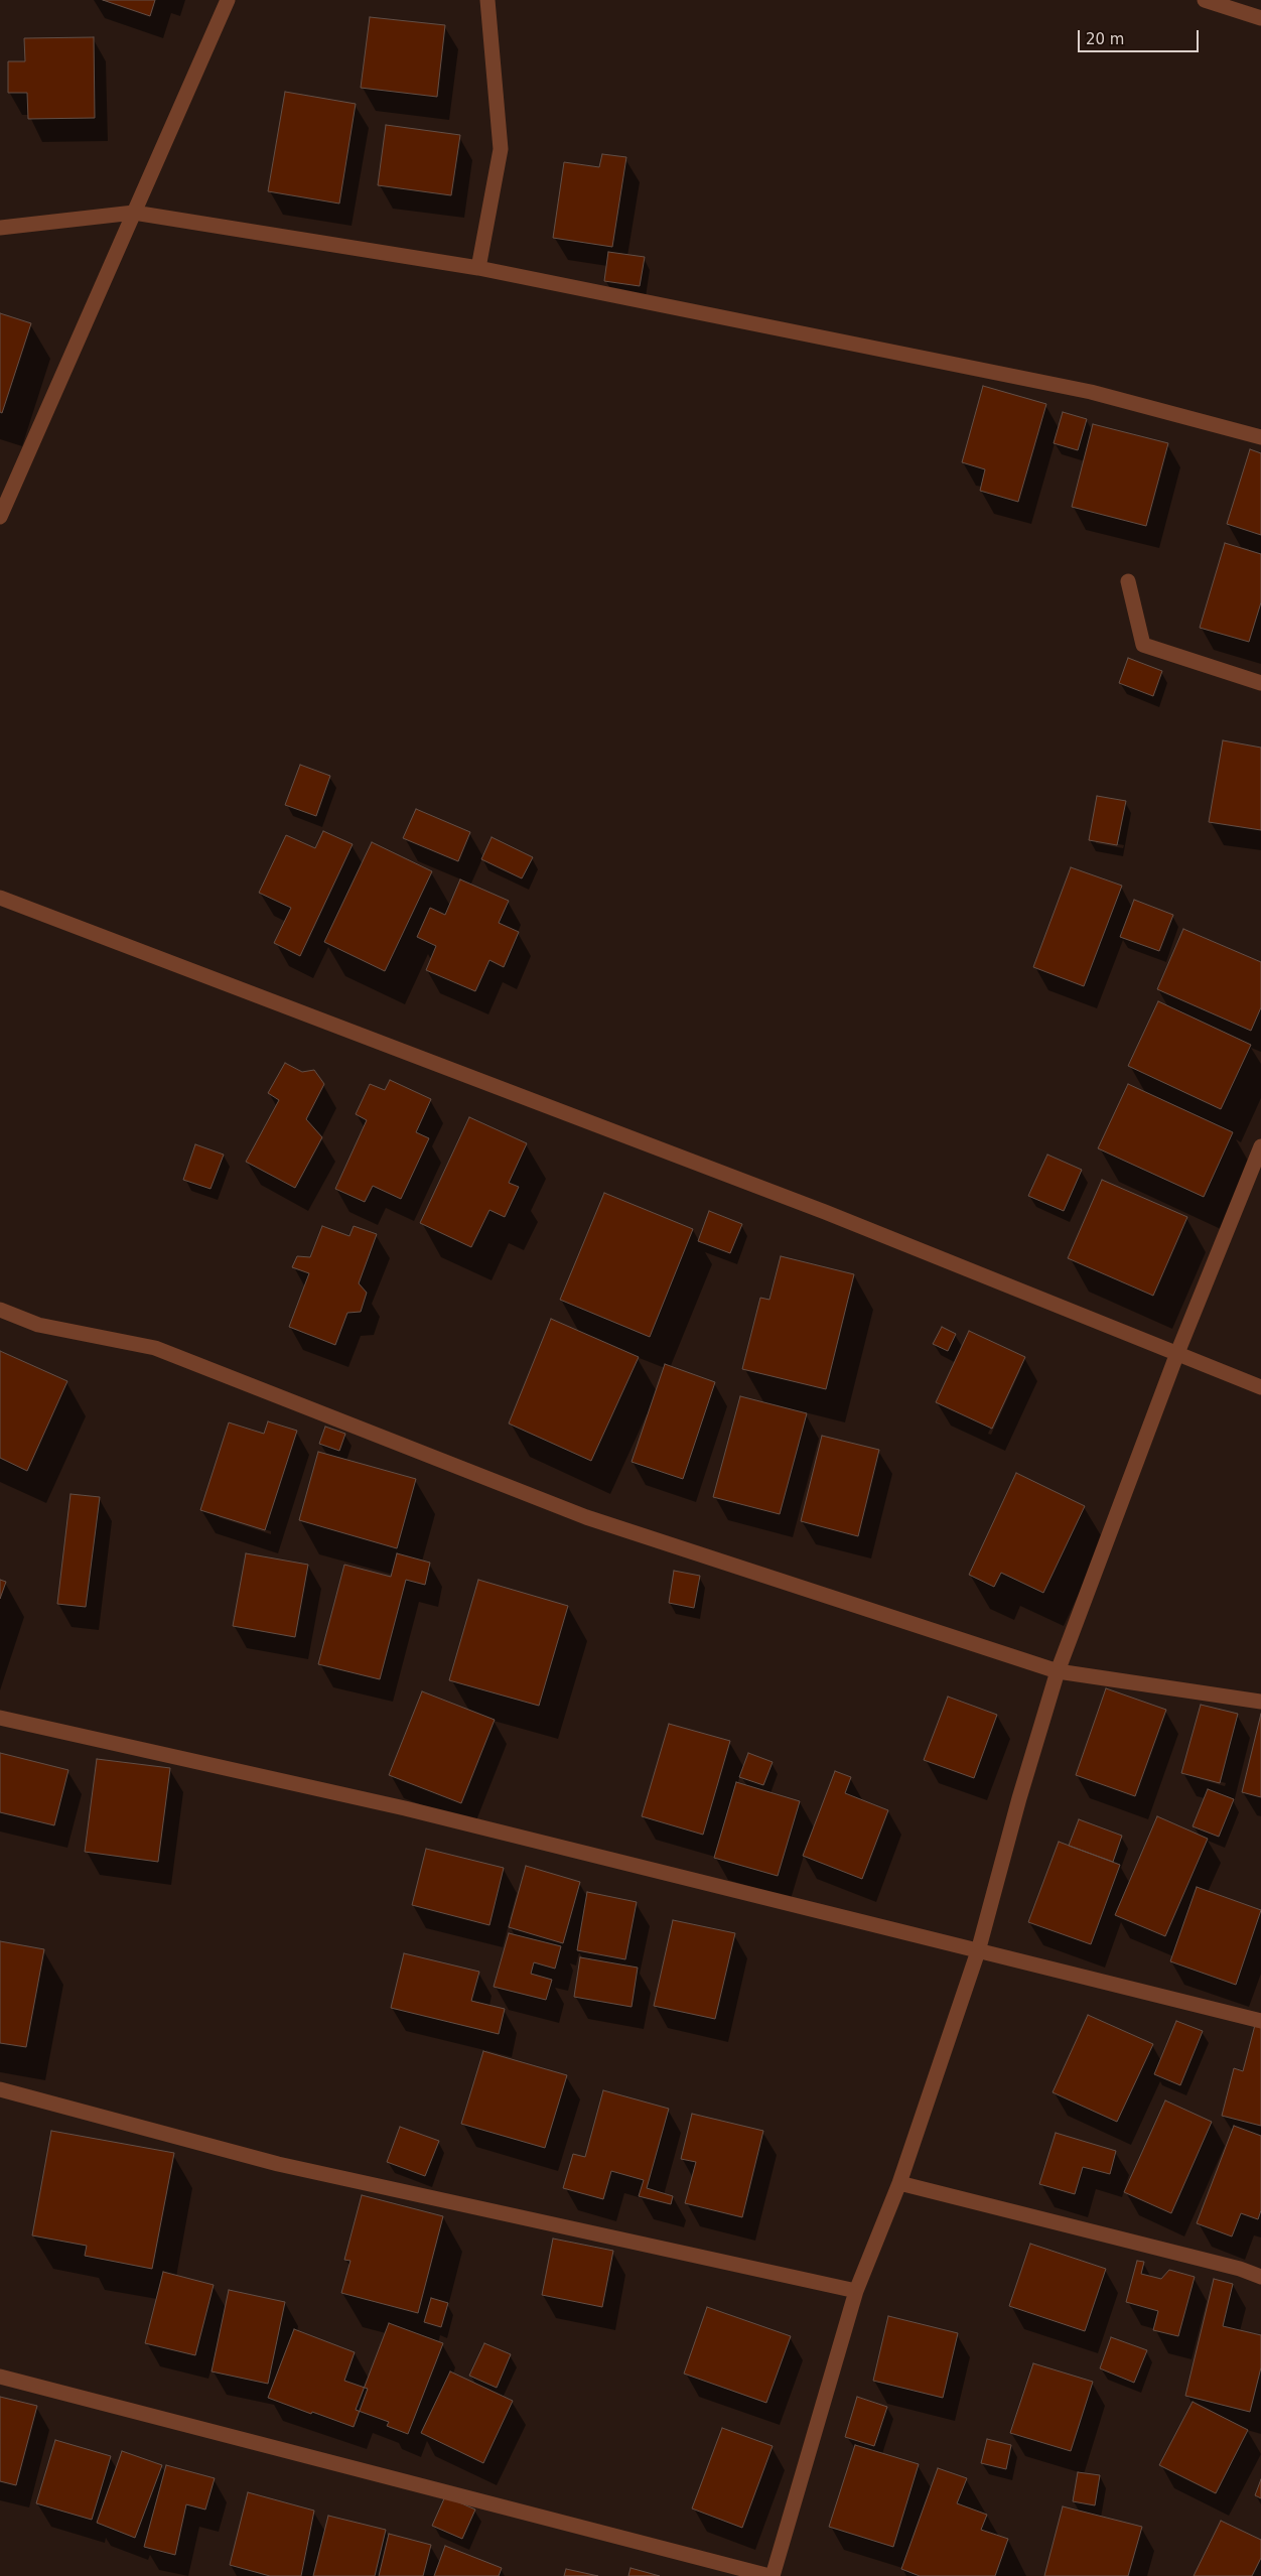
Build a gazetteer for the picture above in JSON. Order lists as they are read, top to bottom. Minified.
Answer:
{"scale_bar":"20 m"}
